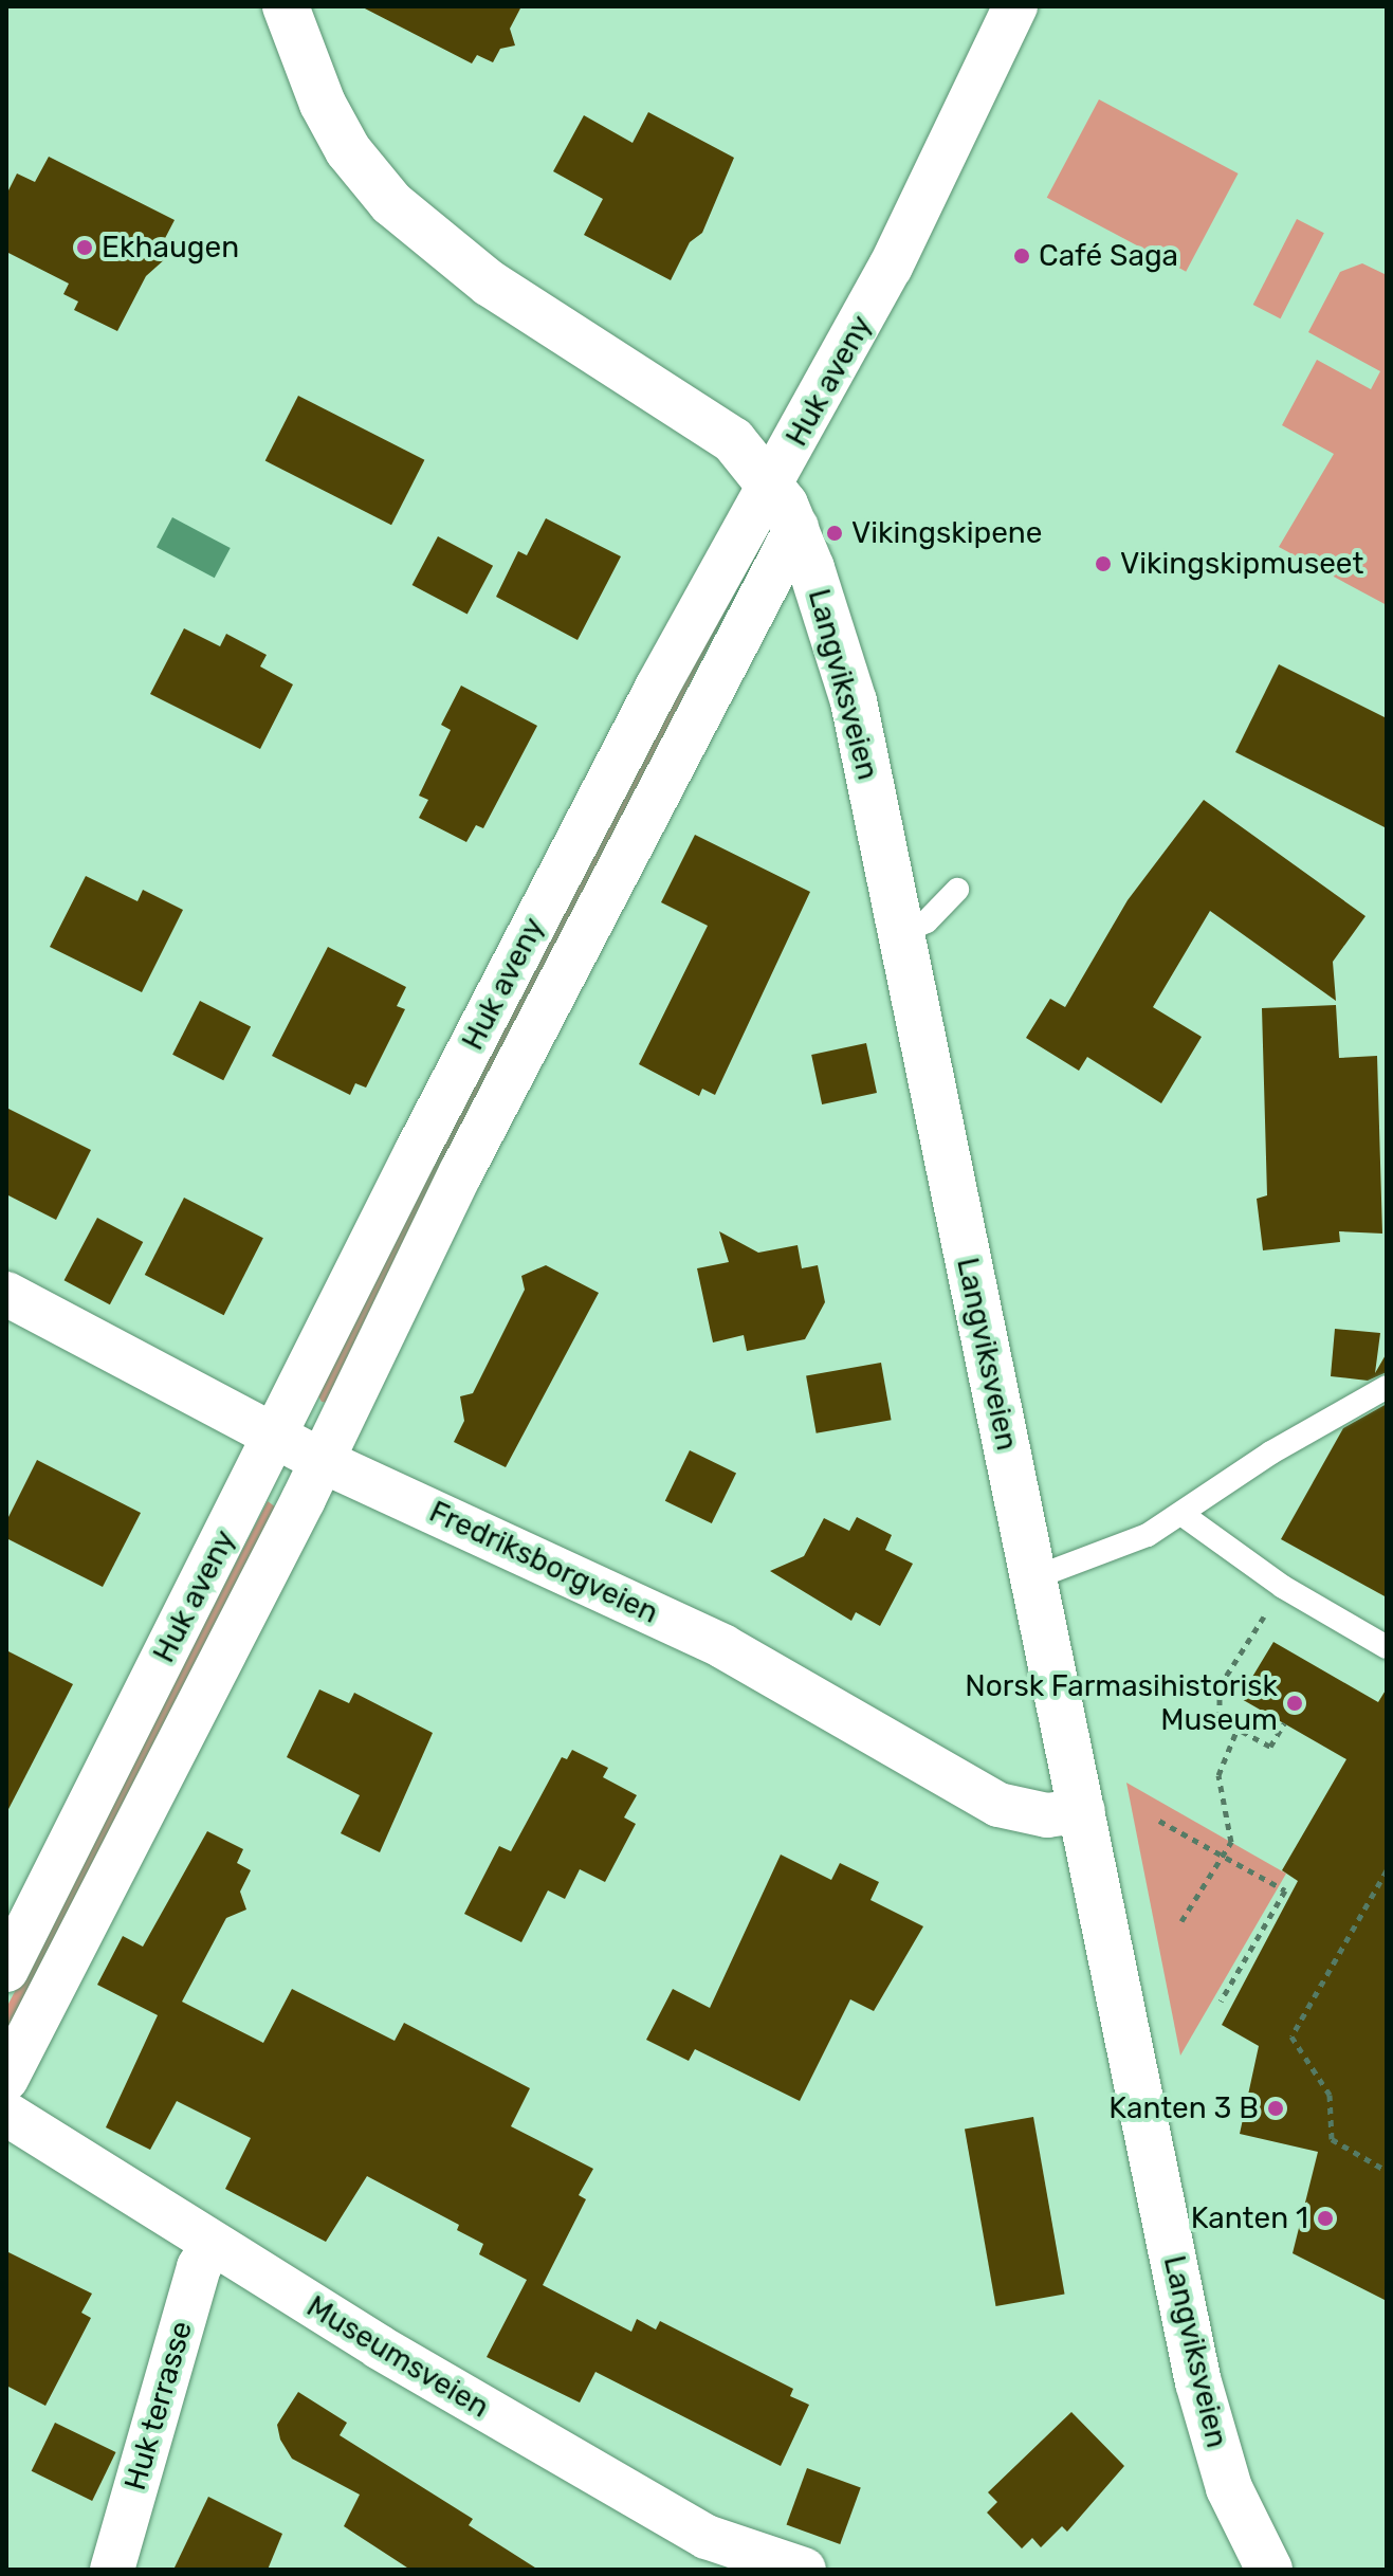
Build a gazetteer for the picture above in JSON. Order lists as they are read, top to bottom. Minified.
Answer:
{"streets":{"street":["Huk aveny","Langviksveien","Fredriksborgveien","Museumsveien","Huk terrasse"]},"crossings":[["Huk aveny","Langviksveien"],["Huk aveny","Fredriksborgveien"],["Langviksveien","Fredriksborgveien"],["Museumsveien","Huk terrasse"]],"places":["Ekhaugen","Café Saga","Vikingskipene","Vikingskipmuseet","Norsk Farmasihistorisk Museum","Kanten 3 B","Kanten 1"]}
